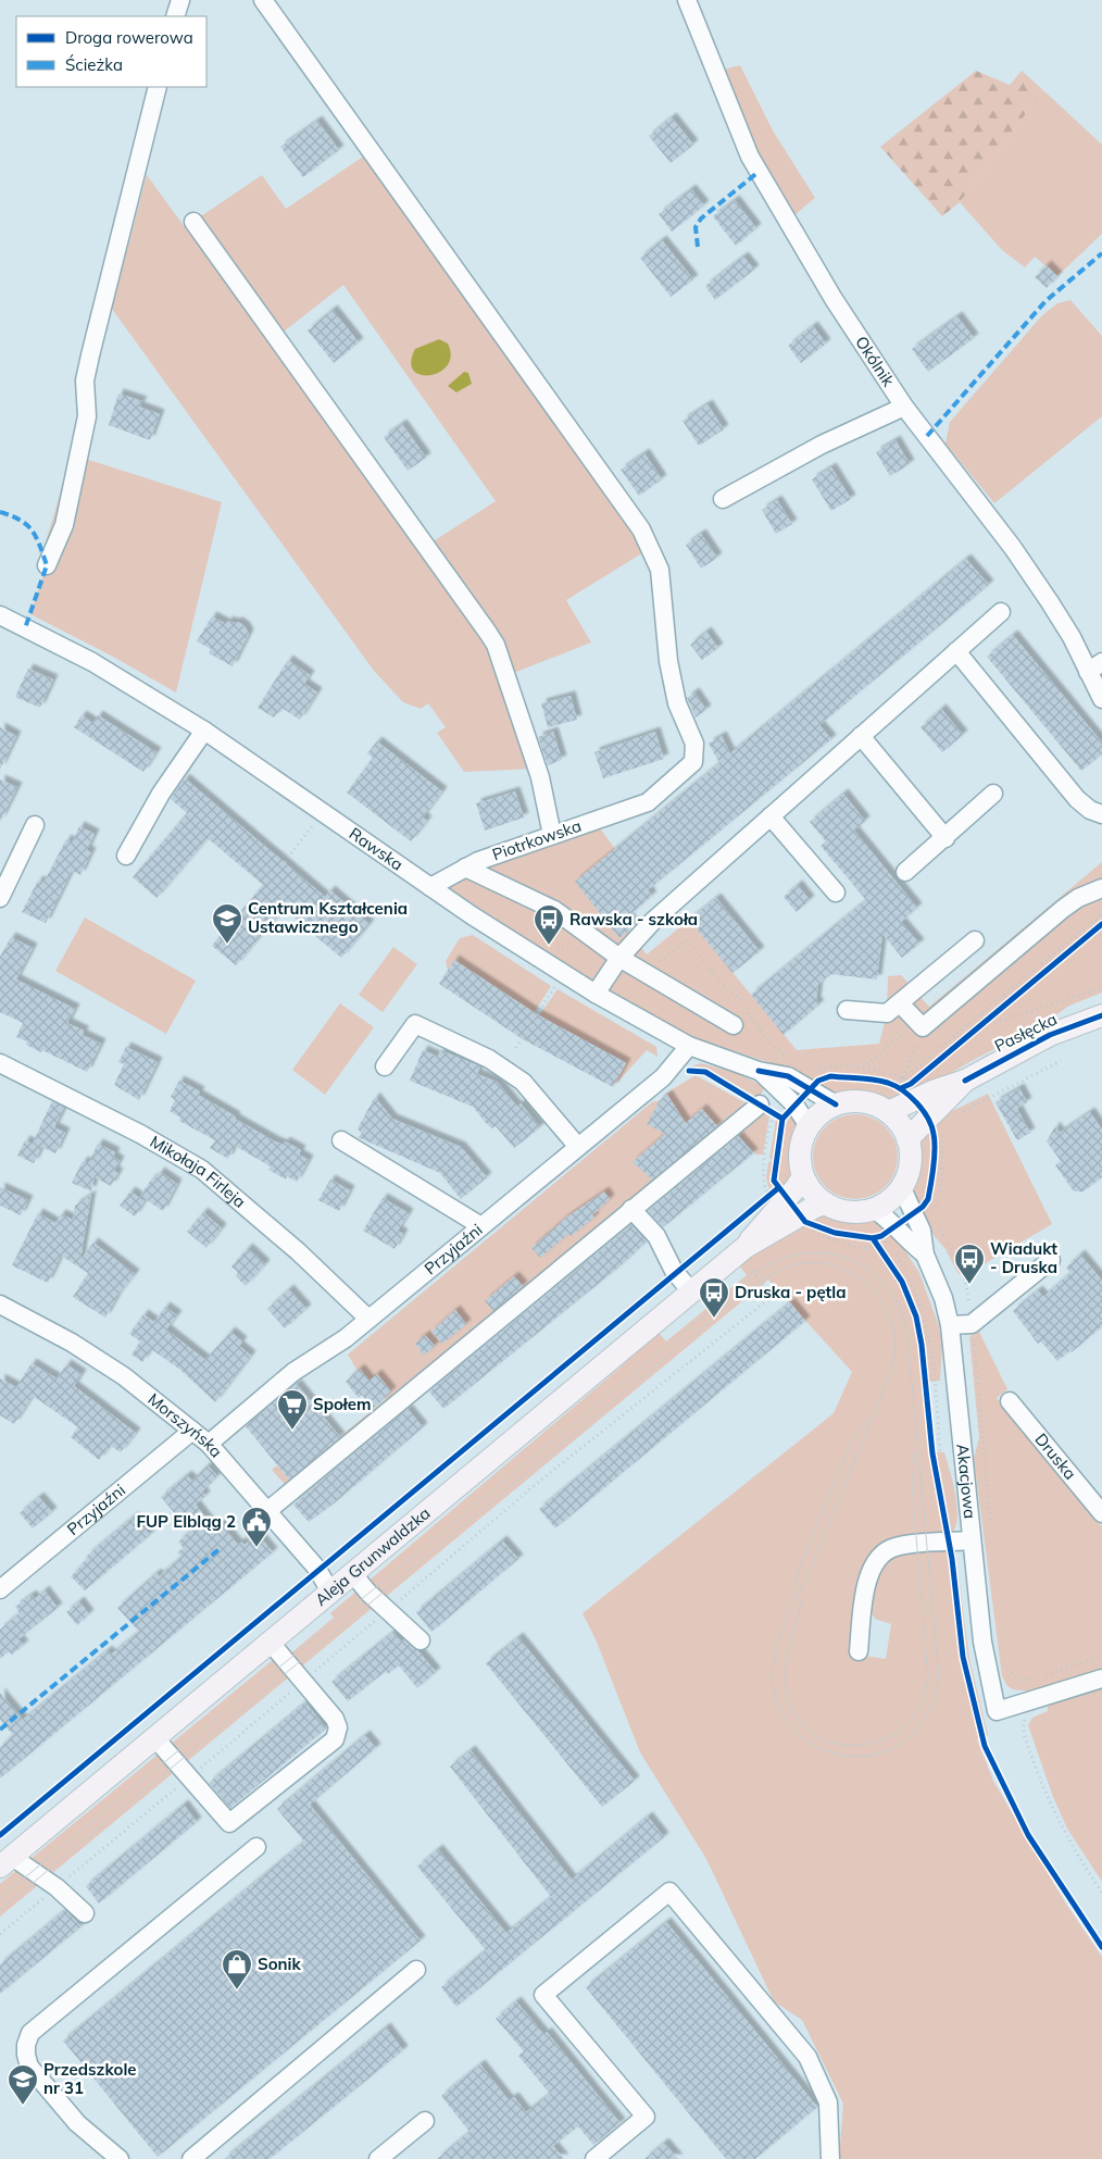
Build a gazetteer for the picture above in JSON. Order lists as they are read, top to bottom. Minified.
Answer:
{"streets":{"main road":["Pasłęcka","Aleja Grunwaldzka"],"street":["Okólnik","Piotrkowska","Rawska","Mikołaja Firleja","Przyjaźni","Morszyńska","Druska","Akacjowa"]},"crossings":[["Piotrkowska","Rawska"],["Rawska","Pasłęcka"],["Rawska","Przyjaźni"],["Rawska","Akacjowa"],["Rawska","Aleja Grunwaldzka"],["Pasłęcka","Akacjowa"],["Pasłęcka","Aleja Grunwaldzka"],["Mikołaja Firleja","Przyjaźni"],["Przyjaźni","Morszyńska"],["Morszyńska","Aleja Grunwaldzka"],["Akacjowa","Aleja Grunwaldzka"]],"places":{"school or university":["Centrum Kształcenia Ustawicznego","Przedszkole nr 31"],"bus stop":["Rawska - szkoła","Wiadukt - Druska","Druska - pętla"],"supermarket":["Społem"],"public building":["FUP Elbląg 2"],"shop":["Sonik"]},"legend":["Droga rowerowa","Ścieżka"]}
